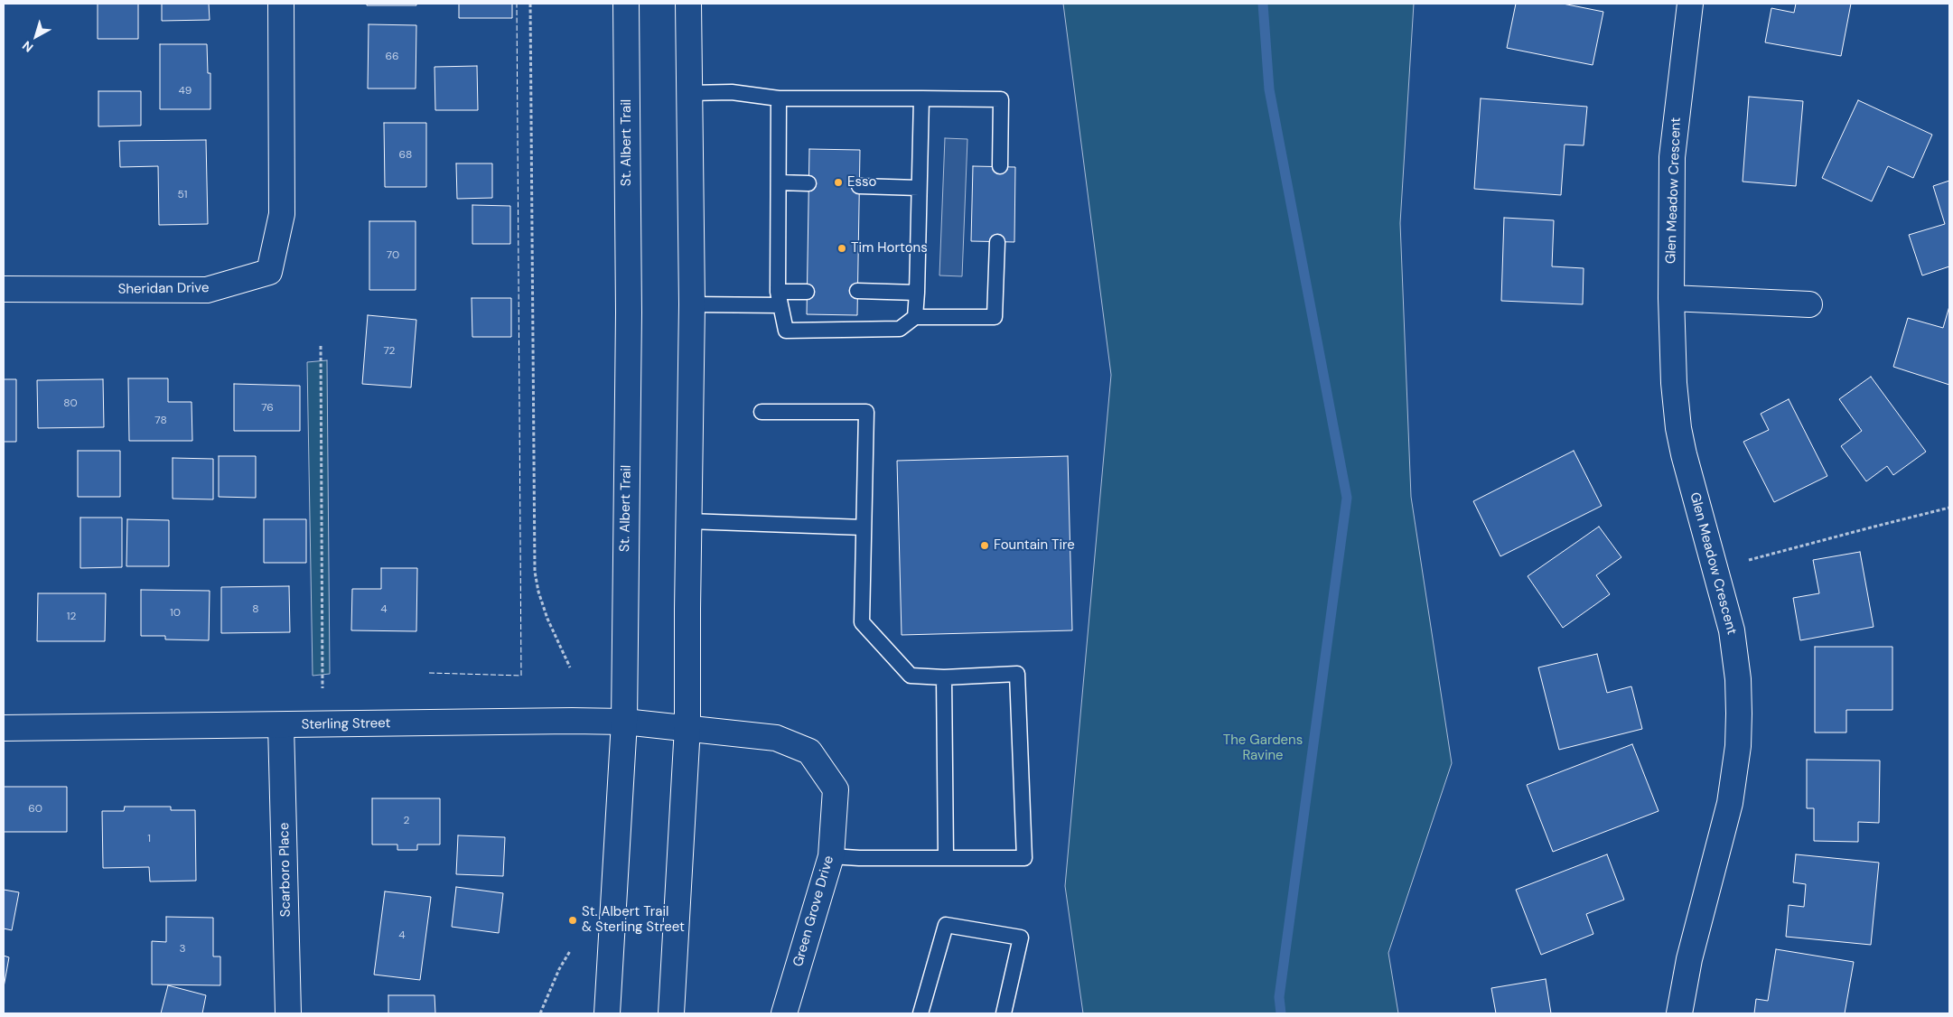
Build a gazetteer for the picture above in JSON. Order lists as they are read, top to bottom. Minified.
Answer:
{"streets":{"street":["St. Albert Trail","Glen Meadow Crescent","Sheridan Drive","Sterling Street","Scarboro Place","Green Grove Drive"]},"crossings":[["St. Albert Trail","Sterling Street"],["Sterling Street","Scarboro Place"],["Sterling Street","Green Grove Drive"]],"parks":["The Gardens Ravine"],"places":["Esso","Tim Hortons","Fountain Tire","St. Albert Trail & Sterling Street"],"house_numbers":["66","49","68","51","70","72","80","76","78","8","4","10","12","60","2","1","4","3"],"north":"bottom left"}
